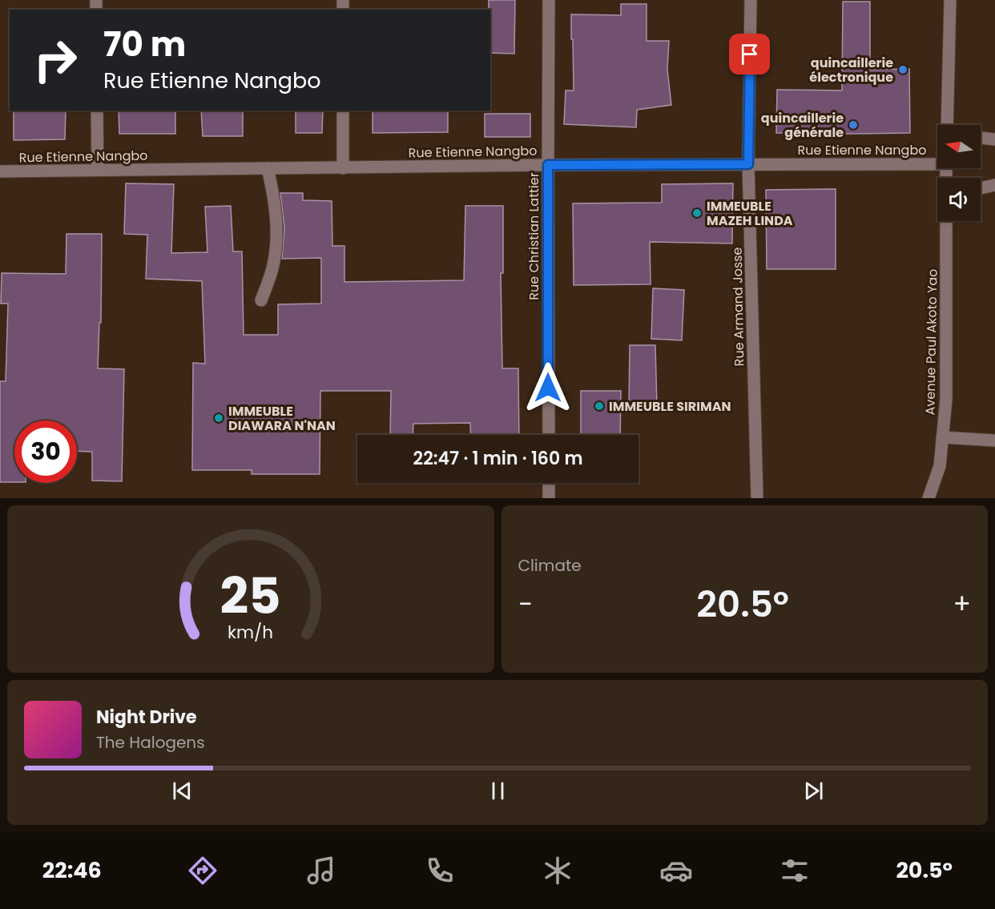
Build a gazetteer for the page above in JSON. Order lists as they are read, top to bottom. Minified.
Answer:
{"streets":{"street":["Rue Etienne Nangbo","Rue Christian Lattier","Rue Armand Josse","Avenue Paul Akoto Yao"]},"crossings":[["Rue Etienne Nangbo","Rue Christian Lattier"],["Rue Etienne Nangbo","Rue Armand Josse"]],"places":["quincaillerie électronique","quincaillerie générale","IMMEUBLE MAZEH LINDA","IMMEUBLE SIRIMAN","IMMEUBLE DIAWARA N'NAN"],"north":"left","page":{"turn":["70 m","Rue Etienne Nangbo"],"limit":"30","trip":"22:47 · 1 min · 160 m","tile":"Climate","heat":["−","20.5°","+"],"song":["Night Drive","The Halogens"],"tabs":["22:46","20.5°"],"gauge":["25","km/h"]}}
